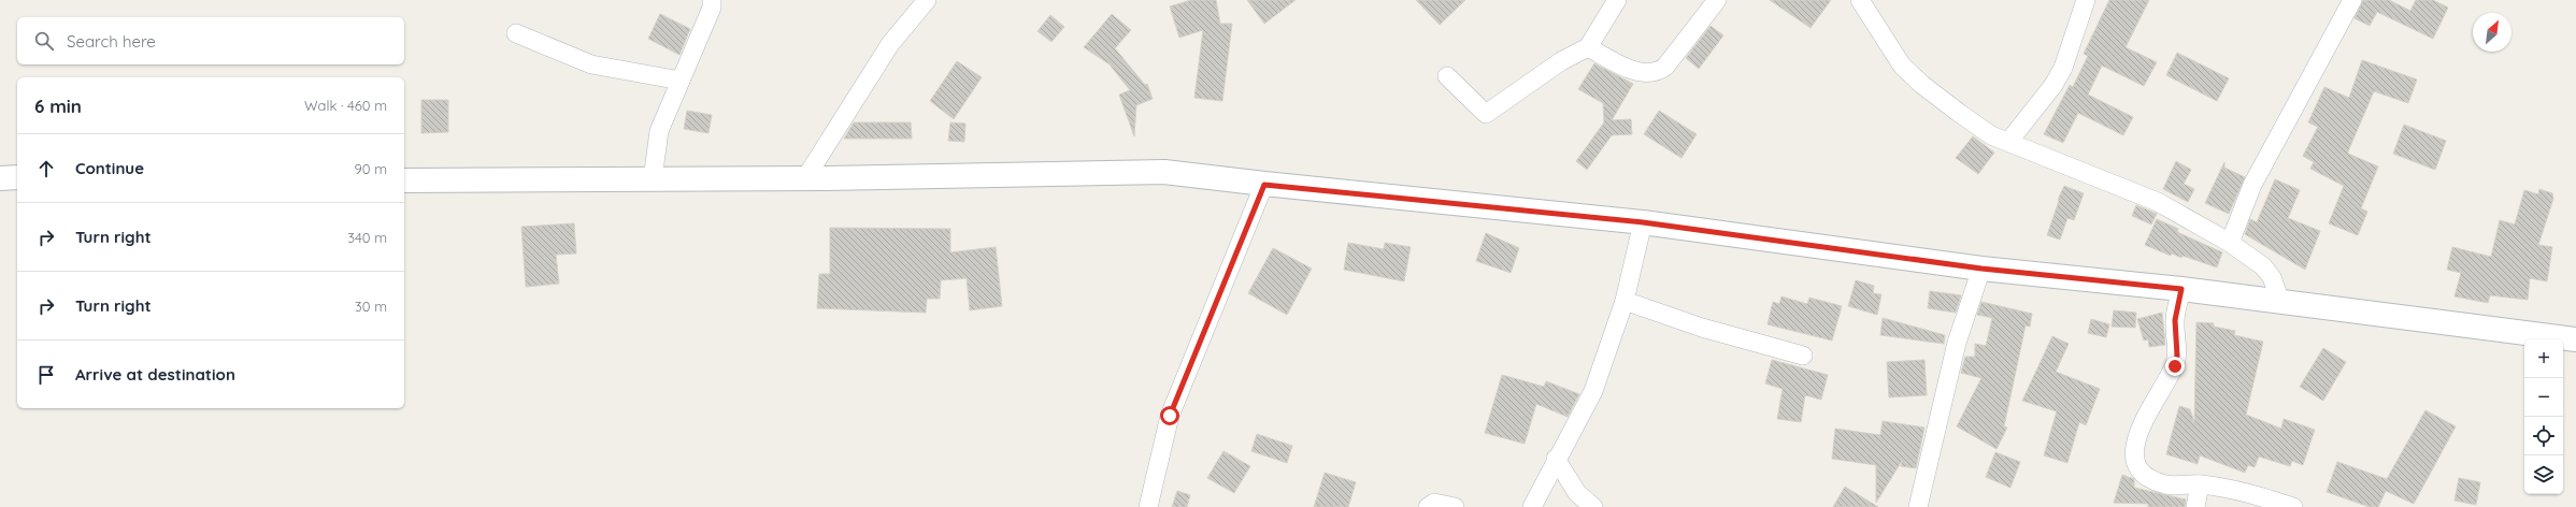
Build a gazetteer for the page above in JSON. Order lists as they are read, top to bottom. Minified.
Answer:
{"north":"top right","page":{"search":"Search here","heading":["6 min","Walk · 460 m"],"list":[["Continue","90 m"],["Turn right","340 m"],["Turn right","30 m"],"Arrive at destination"],"map_buttons":["+","−"]}}
